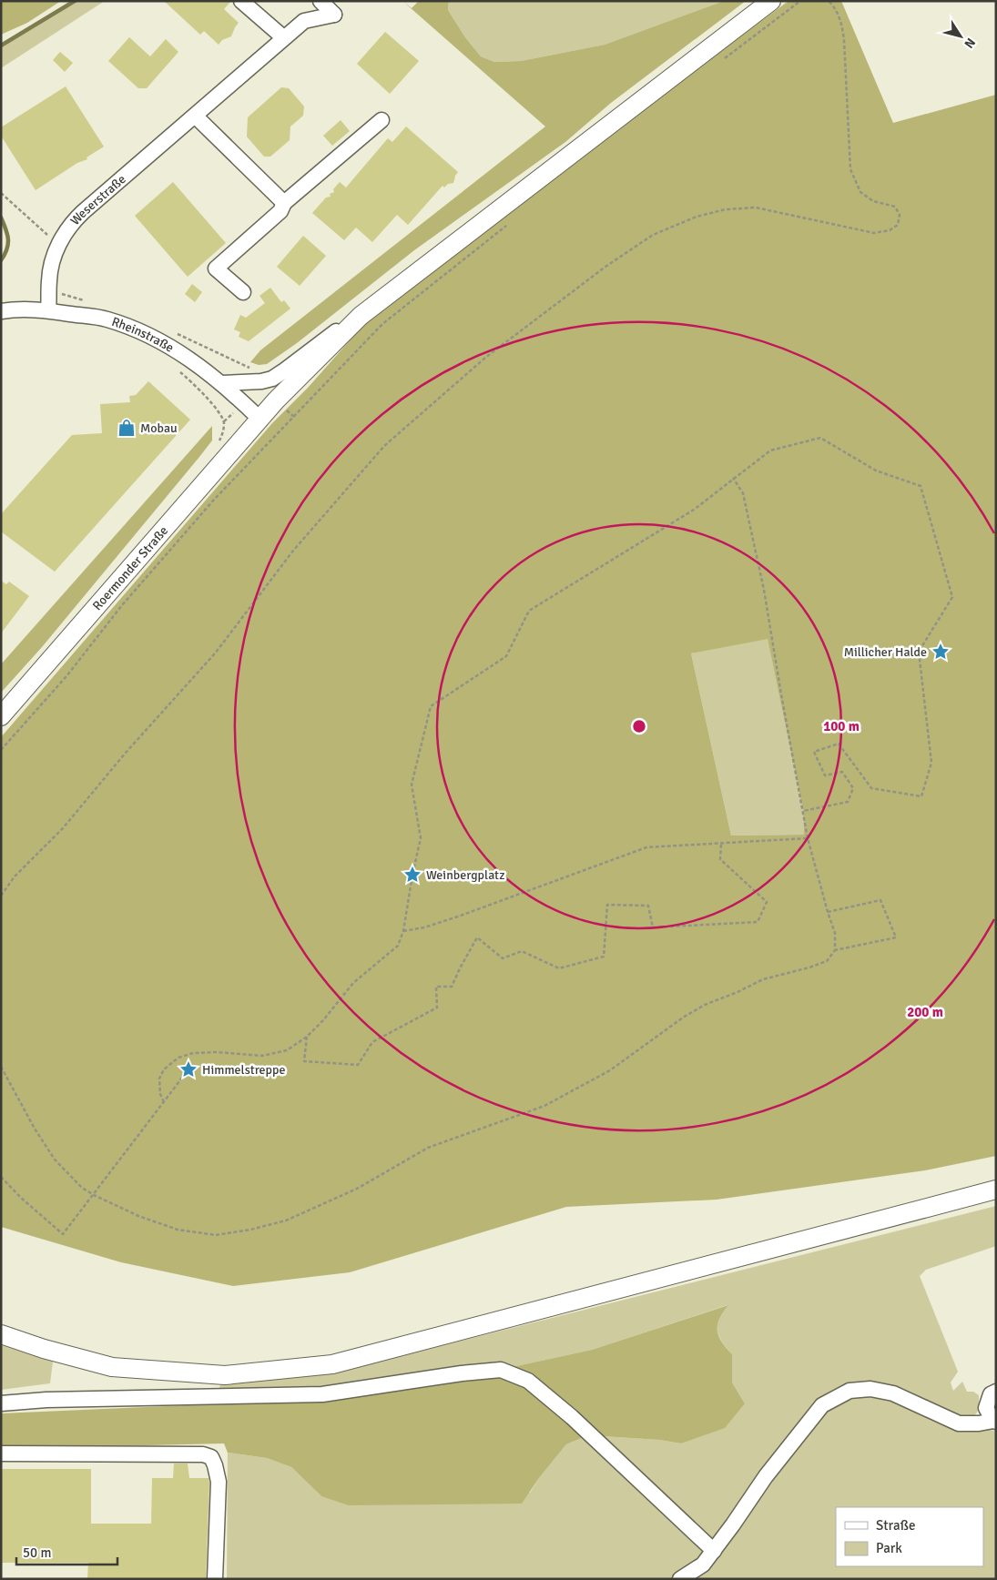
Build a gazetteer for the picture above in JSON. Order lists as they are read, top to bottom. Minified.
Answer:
{"streets":{"main road":["Roermonder Straße"],"street":["Weserstraße","Rheinstraße"]},"crossings":[["Weserstraße","Rheinstraße"],["Rheinstraße","Roermonder Straße"]],"places":{"shop":["Mobau"],"place":["Millicher Halde","Weinbergplatz","Himmelstreppe"]},"legend":["Straße","Park"],"scale_bar":"50 m","north":"bottom right","rings":["100 m","200 m"]}
